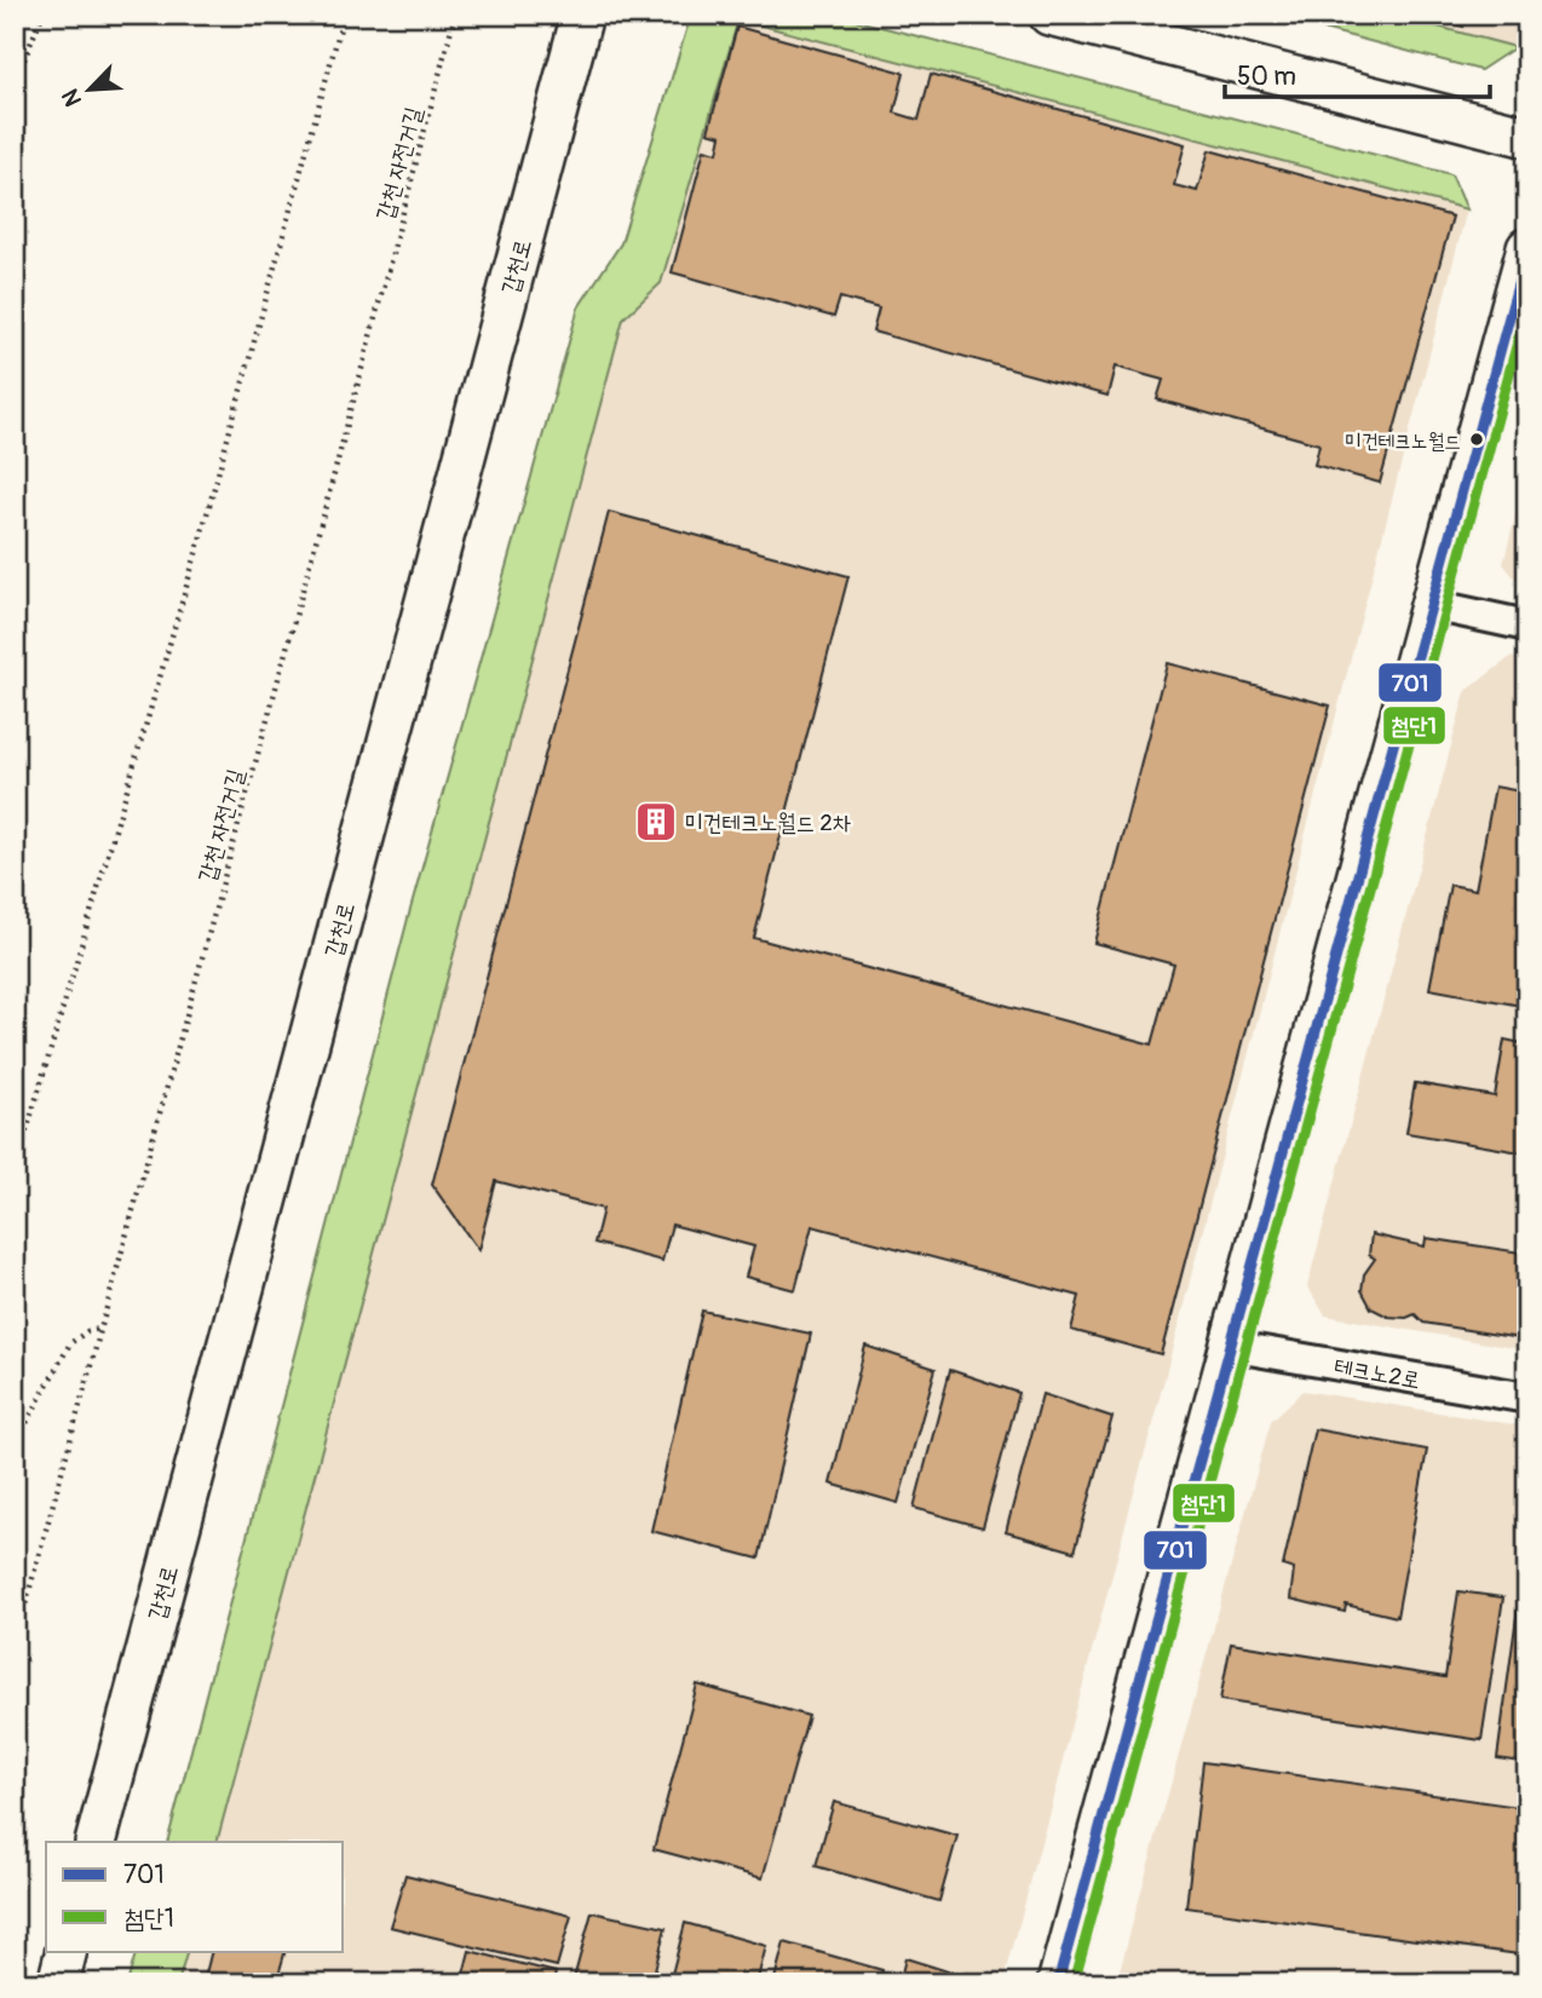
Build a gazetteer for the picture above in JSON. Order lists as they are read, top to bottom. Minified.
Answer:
{"streets":{"street":["갑천로","테크노2로"],"path":["갑천 자전거길"]},"places":{"other":["미건테크노월드"],"building":["미건테크노월드 2차"]},"lines":["transit line 701","transit line 첨단1"],"legend":["701","첨단1"],"scale_bar":"50 m","north":"bottom left"}
